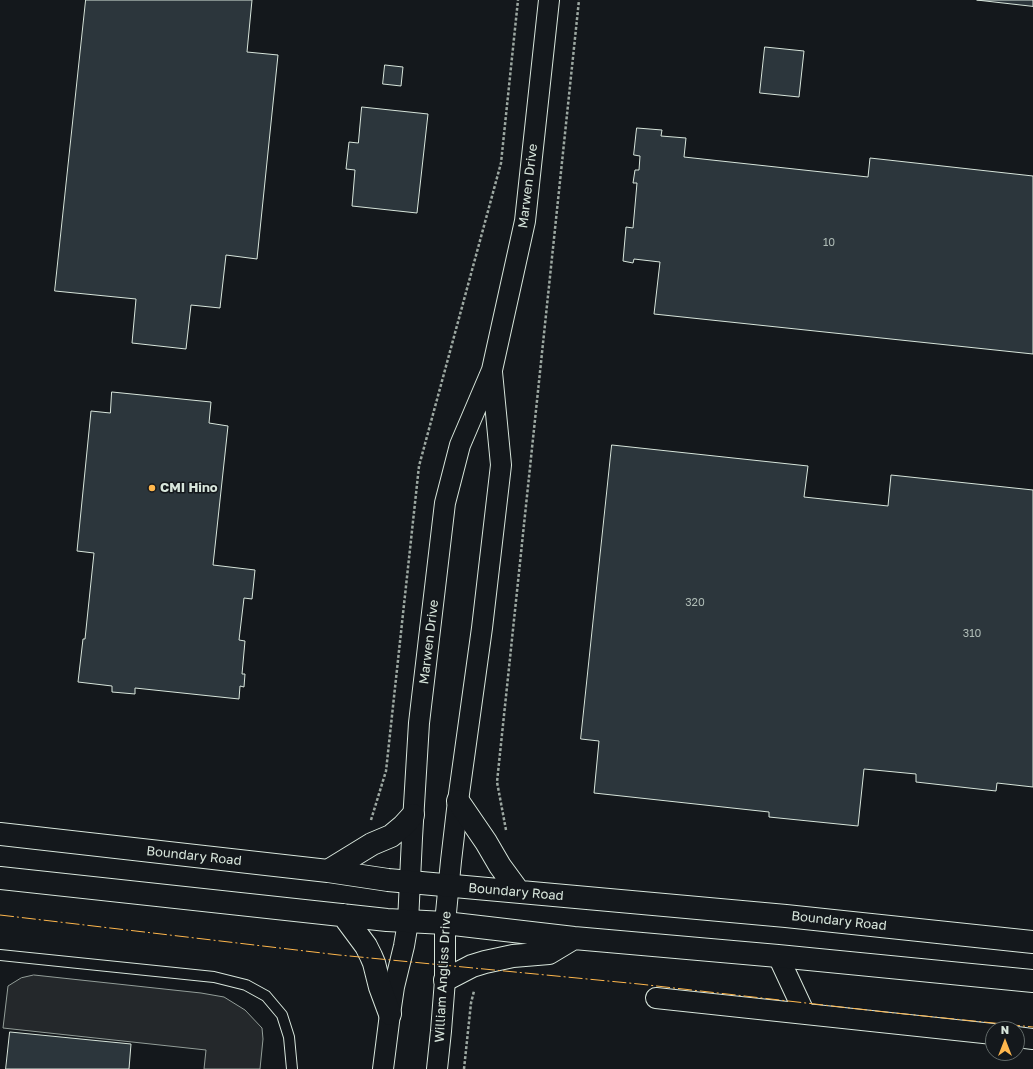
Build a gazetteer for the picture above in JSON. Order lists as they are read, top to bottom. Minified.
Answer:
{"streets":{"main road":["Boundary Road"],"street":["Marwen Drive","William Angliss Drive"]},"crossings":[["Marwen Drive","Boundary Road"],["Marwen Drive","William Angliss Drive"],["Boundary Road","William Angliss Drive"]],"places":["CMI Hino"],"house_numbers":["10","320","310"],"north":"top"}
